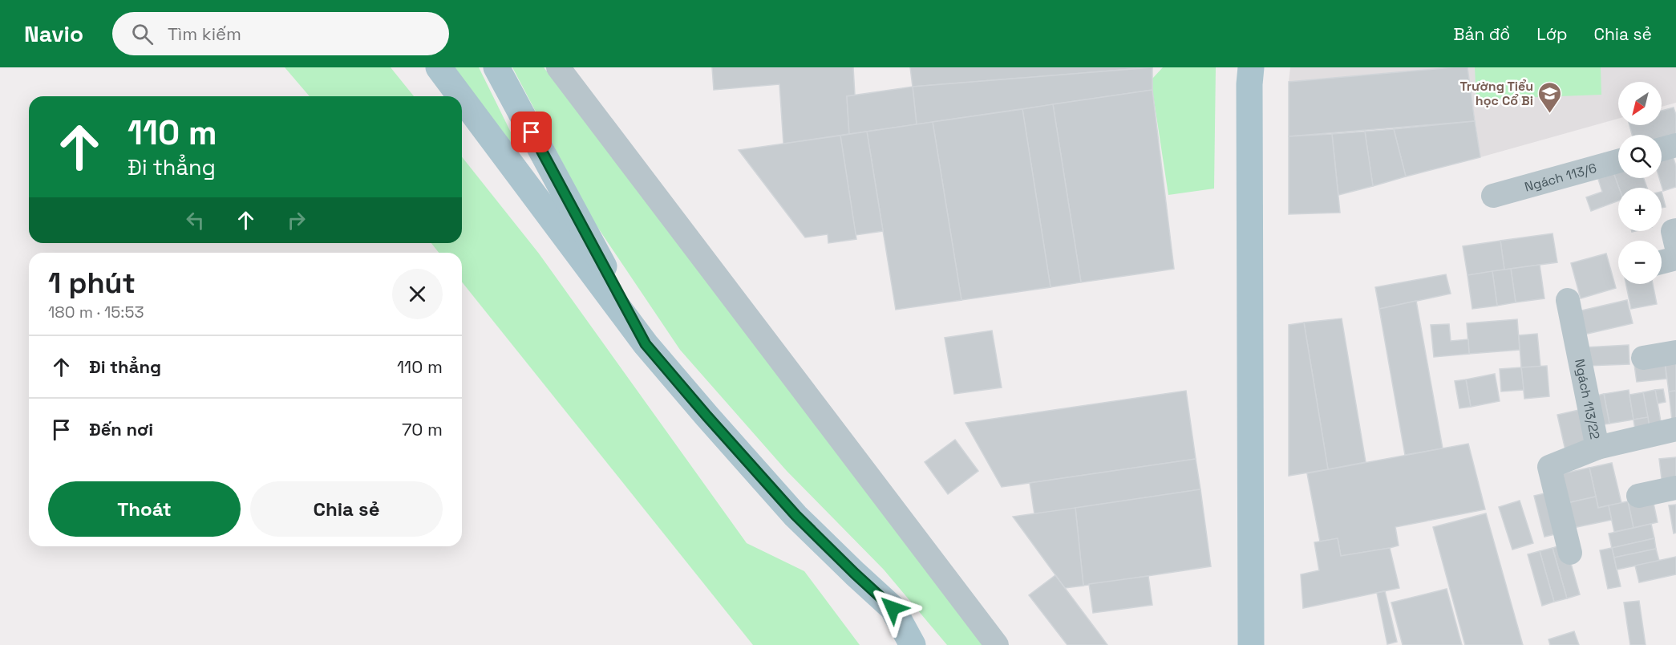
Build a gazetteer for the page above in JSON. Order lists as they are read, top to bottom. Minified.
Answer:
{"streets":{"street":["Ngách 113/6","Ngách 113/22"]},"places":{"school or university":["Trường Tiểu học Cổ Bi"]},"north":"bottom left","page":{"header":"Navio","search":"Tìm kiếm","nav":["Bản đồ","Lớp","Chia sẻ"],"map_buttons":["+","−"],"turn":["110 m","Đi thẳng"],"heading":["1 phút","180 m · 15:53"],"list":[{"name":"Đi thẳng","value":"110 m"},{"name":"Đến nơi","value":"70 m"}],"buttons":["Thoát","Chia sẻ"]}}
